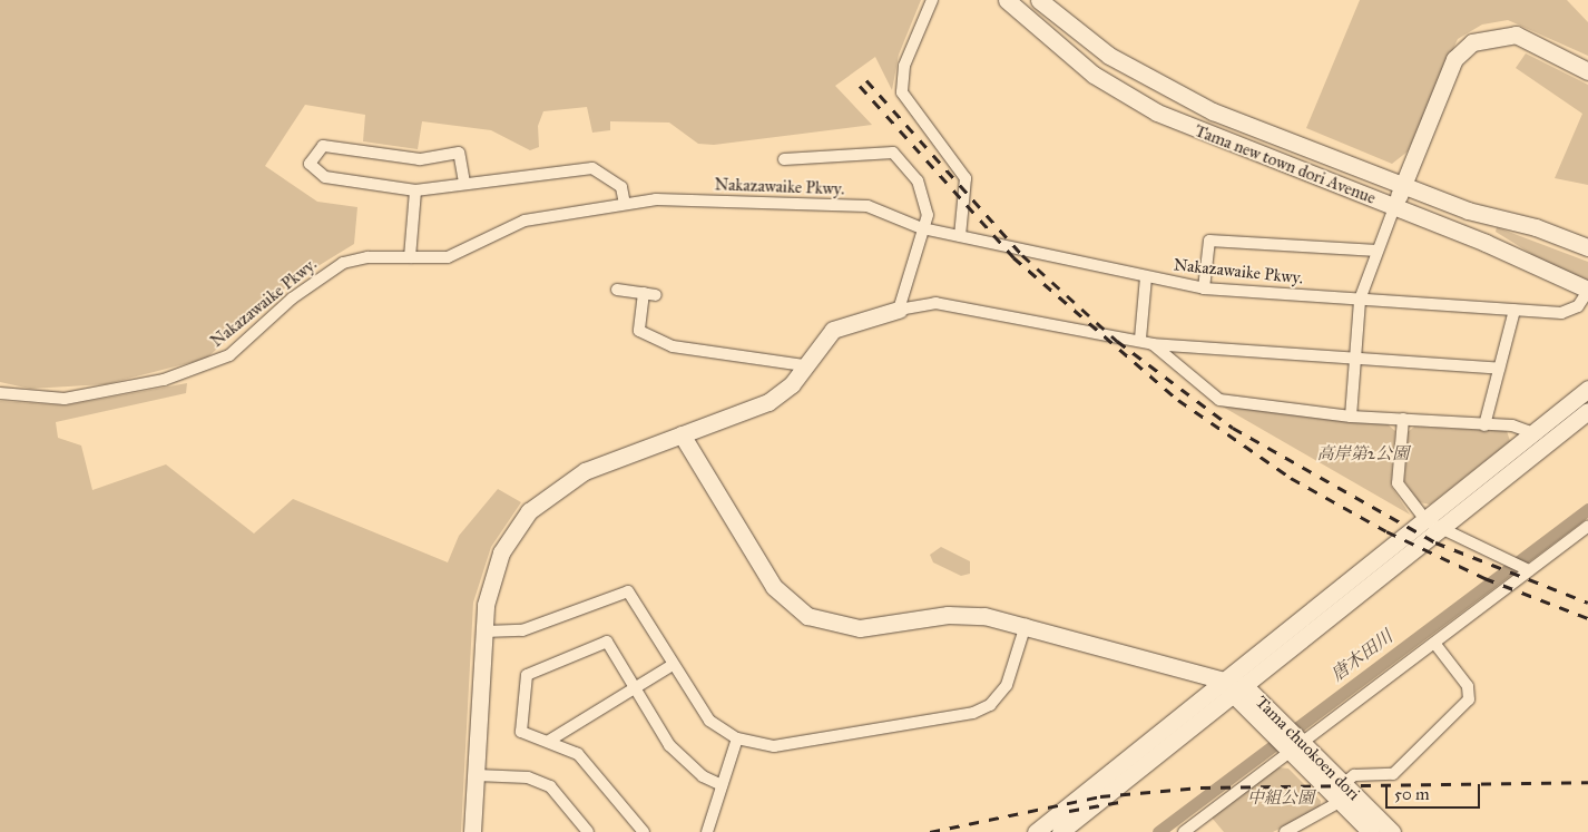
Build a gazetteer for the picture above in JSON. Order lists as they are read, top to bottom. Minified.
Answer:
{"streets":{"main road":["Tama new town dori Avenue","Tama chuokoen dori"],"street":["Nakazawaike Pkwy."]},"crossings":[["Tama new town dori Avenue","Nakazawaike Pkwy."]],"water":["唐木田川"],"parks":["高岸第2公園","中組公園"],"scale_bar":"50 m"}
